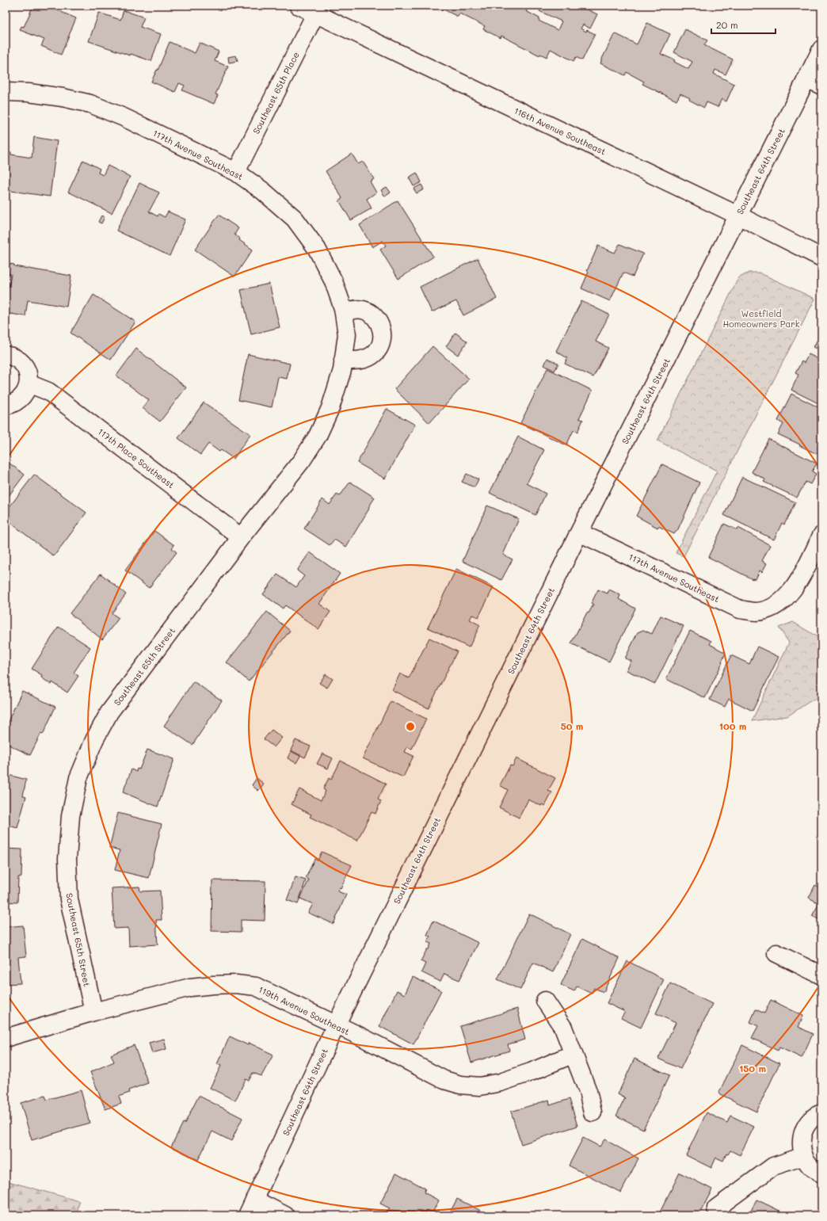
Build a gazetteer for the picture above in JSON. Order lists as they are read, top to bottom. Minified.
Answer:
{"streets":{"street":["Southeast 65th Place","116th Avenue Southeast","117th Avenue Southeast","Southeast 64th Street","117th Place Southeast","Southeast 65th Street","119th Avenue Southeast"]},"crossings":[["Southeast 65th Place","116th Avenue Southeast"],["Southeast 65th Place","117th Avenue Southeast"],["116th Avenue Southeast","Southeast 64th Street"],["117th Avenue Southeast","Southeast 64th Street"],["117th Avenue Southeast","Southeast 65th Street"],["Southeast 64th Street","119th Avenue Southeast"],["117th Place Southeast","Southeast 65th Street"],["Southeast 65th Street","119th Avenue Southeast"]],"parks":["Westfield Homeowners Park"],"scale_bar":"20 m","rings":["50 m","100 m","150 m"]}
